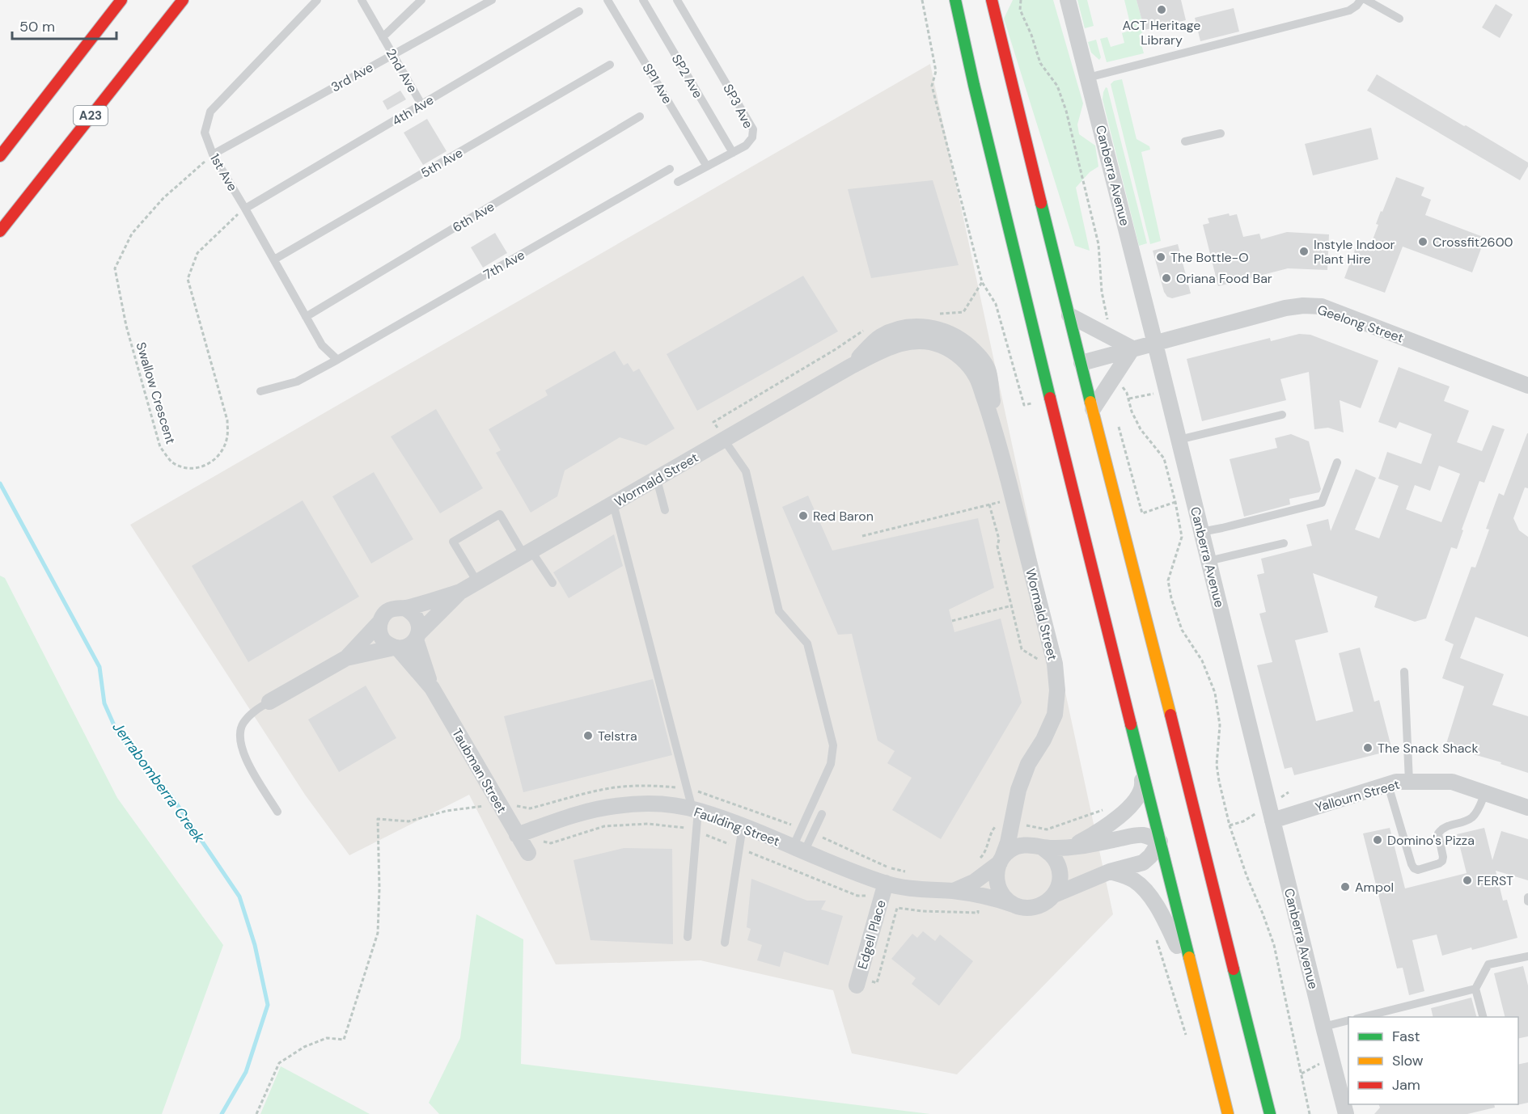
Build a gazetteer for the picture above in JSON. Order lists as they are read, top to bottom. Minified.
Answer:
{"streets":{"highway":["A23"],"street":["Canberra Avenue","Geelong Street","Wormald Street","Taubman Street","Yallourn Street","Faulding Street","Edgell Place"],"lane":["2nd Ave","SP2 Ave","3rd Ave","SP1 Ave","SP3 Ave","4th Ave","5th Ave","1st Ave","6th Ave","7th Ave"],"path":["Swallow Crescent"]},"crossings":[["2nd Ave","3rd Ave"],["2nd Ave","4th Ave"],["SP2 Ave","SP3 Ave"],["3rd Ave","1st Ave"],["3rd Ave","Swallow Crescent"],["SP1 Ave","SP3 Ave"],["4th Ave","1st Ave"],["4th Ave","Swallow Crescent"],["5th Ave","1st Ave"],["1st Ave","6th Ave"],["1st Ave","7th Ave"],["1st Ave","Swallow Crescent"],["Canberra Avenue","Geelong Street"],["Canberra Avenue","Yallourn Street"],["Wormald Street","Taubman Street"],["Wormald Street","Faulding Street"],["Taubman Street","Faulding Street"],["Faulding Street","Edgell Place"]],"water":["Jerrabomberra Creek"],"places":["ACT Heritage Library","Crossfit2600","Instyle Indoor Plant Hire","The Bottle-O","Oriana Food Bar","Red Baron","Telstra","The Snack Shack","Domino's Pizza","FERST","Ampol"],"legend":["Fast","Slow","Jam"],"scale_bar":"50 m"}
